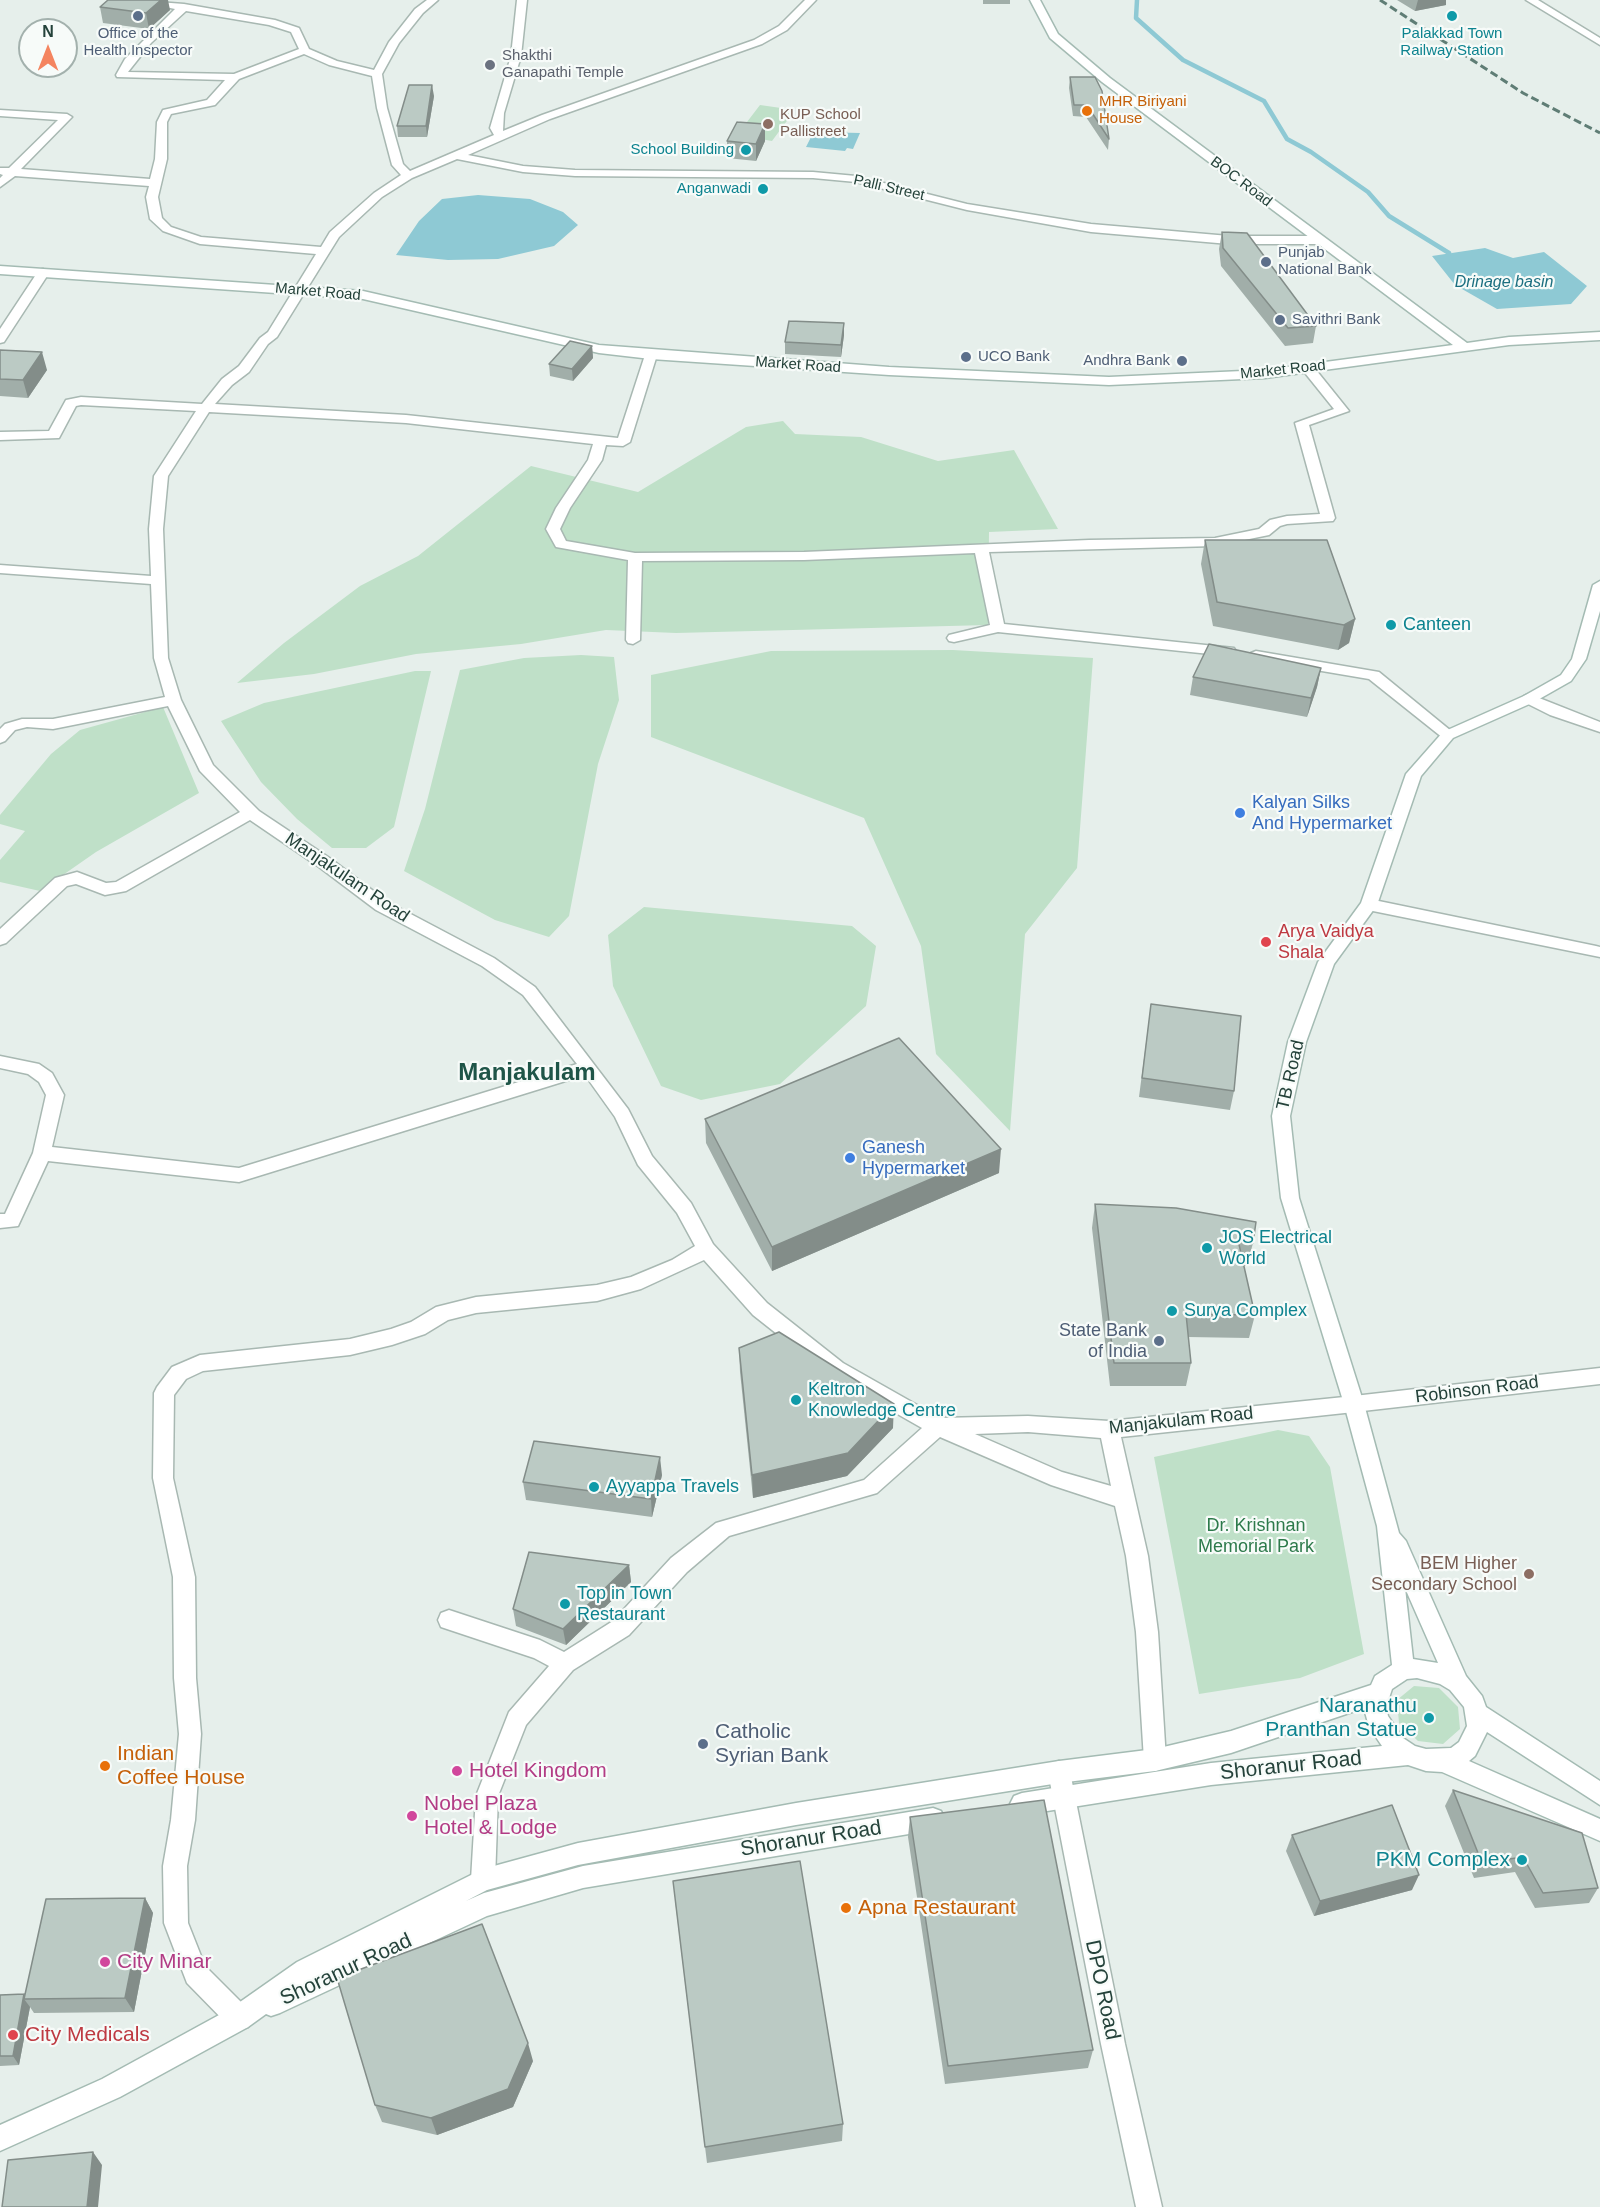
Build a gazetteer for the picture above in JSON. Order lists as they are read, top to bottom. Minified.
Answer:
{"streets":{"street":["BOC Road","Palli Street","Market Road","Manjakulam Road","TB Road","Robinson Road","Shoranur Road","DPO Road"]},"crossings":[["BOC Road","Palli Street"],["BOC Road","Market Road"],["Palli Street","Manjakulam Road"],["Market Road","Manjakulam Road"],["Manjakulam Road","TB Road"],["Manjakulam Road","Robinson Road"],["TB Road","Robinson Road"],["TB Road","Shoranur Road"],["Shoranur Road","DPO Road"]],"districts":["Manjakulam"],"water":["Drinage basin"],"parks":["Dr. Krishnan Memorial Park"],"places":["Office of the Health Inspector","Palakkad Town Railway Station","Shakthi Ganapathi Temple","MHR Biriyani House","KUP School Pallistreet","School Building","Anganwadi","Punjab National Bank","Savithri Bank","UCO Bank","Andhra Bank","Canteen","Kalyan Silks And Hypermarket","Arya Vaidya Shala","Ganesh Hypermarket","JOS Electrical World","Surya Complex","State Bank of India","Keltron Knowledge Centre","Ayyappa Travels","BEM Higher Secondary School","Top in Town Restaurant","Naranathu Pranthan Statue","Catholic Syrian Bank","Indian Coffee House","Hotel Kingdom","Nobel Plaza Hotel & Lodge","PKM Complex","Apna Restaurant","City Minar","City Medicals"],"north":"top"}
